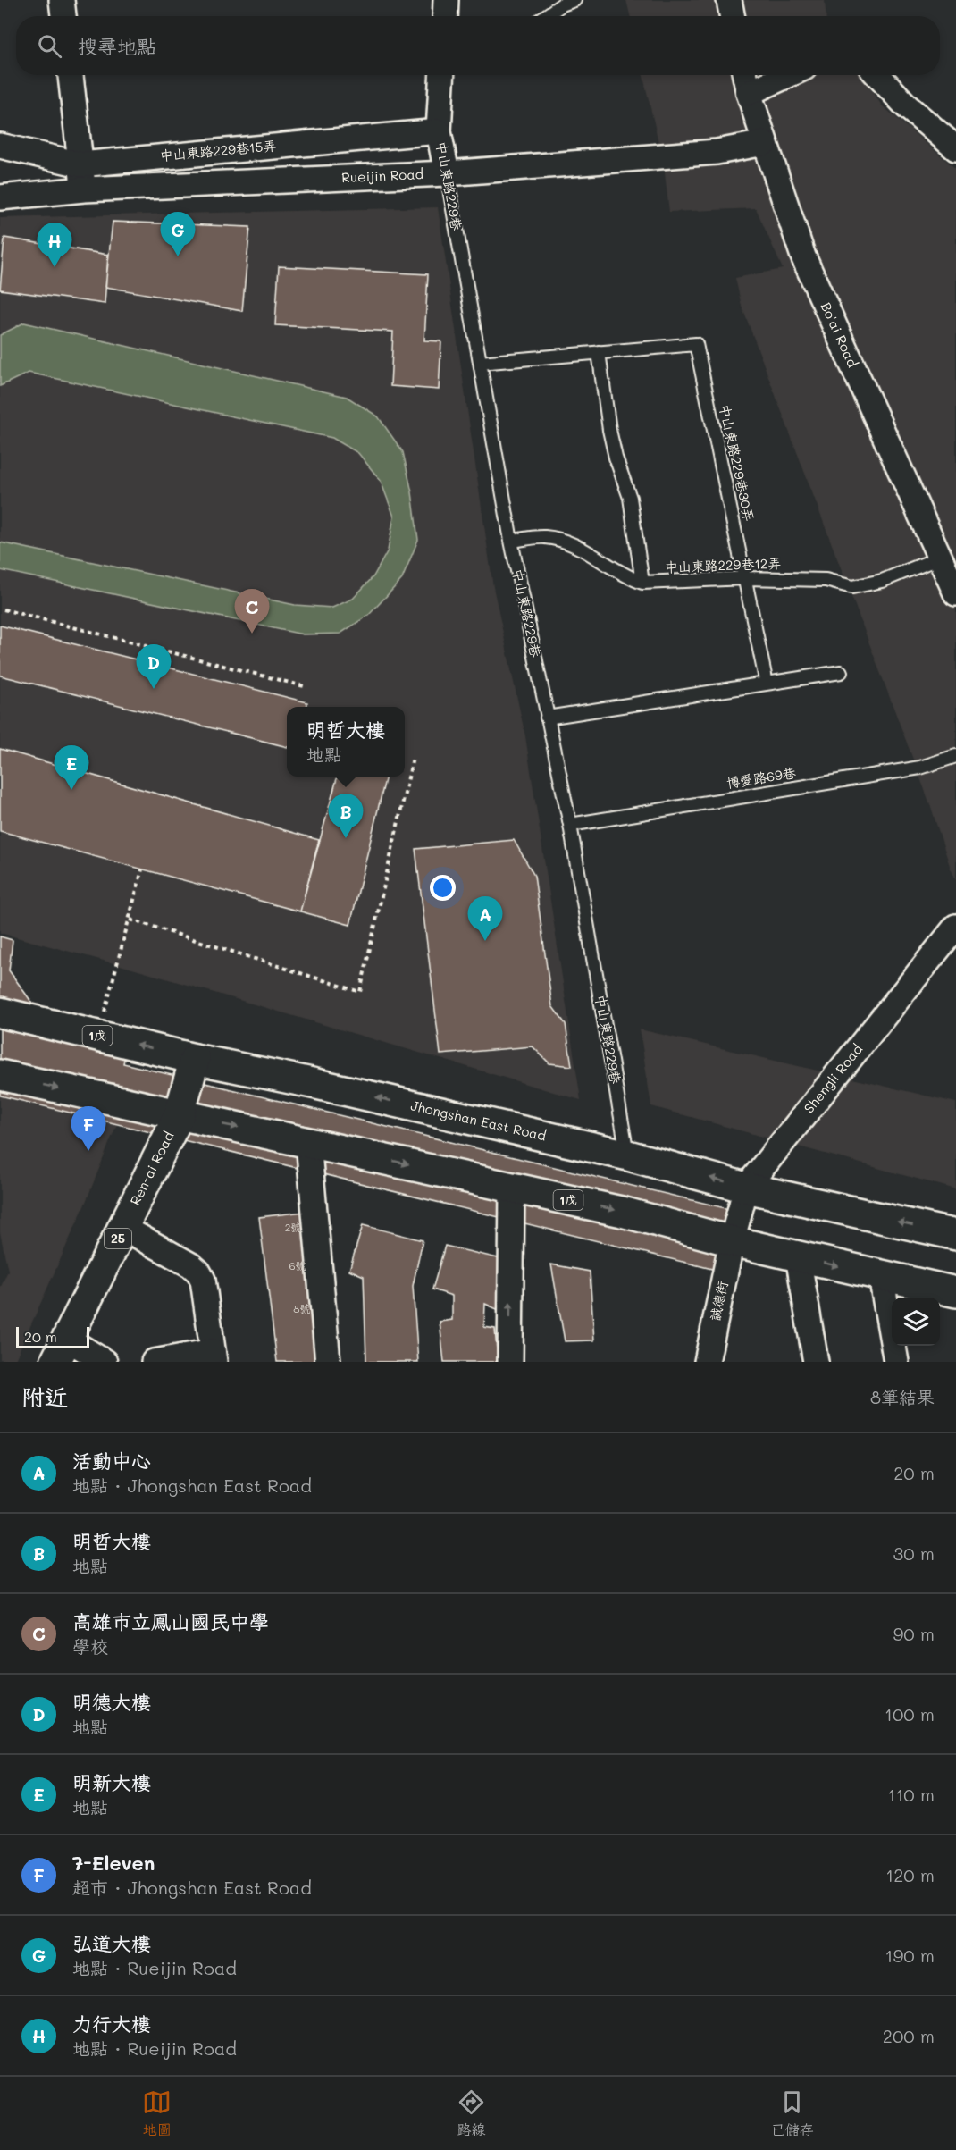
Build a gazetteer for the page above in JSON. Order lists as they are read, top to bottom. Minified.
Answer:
{"streets":{"main road":["1戊","Jhongshan East Road","Ren-ai Road","25"],"street":["中山東路229巷15弄","Rueijin Road","中山東路229巷","Bo'ai Road","Shengli Road","誠德街"],"lane":["中山東路229巷30弄","中山東路229巷12弄","博愛路69巷"]},"crossings":[["中山東路229巷15弄","中山東路229巷"],["Rueijin Road","中山東路229巷"],["Rueijin Road","Bo'ai Road"],["中山東路229巷","中山東路229巷30弄"],["中山東路229巷","中山東路229巷12弄"],["中山東路229巷","博愛路69巷"],["中山東路229巷","Jhongshan East Road"],["Bo'ai Road","中山東路229巷12弄"],["中山東路229巷30弄","中山東路229巷12弄"],["1戊","Shengli Road"],["1戊","Ren-ai Road"],["1戊","誠德街"],["Shengli Road","Jhongshan East Road"],["Shengli Road","誠德街"],["Jhongshan East Road","Ren-ai Road"]],"house_numbers":["2號","6號","8號"],"scale_bar":"20 m","page":{"search":"搜尋地點","pins":["G","H","C","D","E","B","A","F"],"popup":["明哲大樓","地點"],"scale":"20 m","heading":["附近","8筆結果"],"list":[{"mark":"A","name":"活動中心","note":"地點 · Jhongshan East Road","value":"20 m"},{"mark":"B","name":"明哲大樓","note":"地點","value":"30 m"},{"mark":"C","name":"高雄市立鳳山國民中學","note":"學校","value":"90 m"},{"mark":"D","name":"明德大樓","note":"地點","value":"100 m"},{"mark":"E","name":"明新大樓","note":"地點","value":"110 m"},{"mark":"F","name":"7-Eleven","note":"超市 · Jhongshan East Road","value":"120 m"},{"mark":"G","name":"弘道大樓","note":"地點 · Rueijin Road","value":"190 m"},{"mark":"H","name":"力行大樓","note":"地點 · Rueijin Road","value":"200 m"}],"nav":["地圖","路線","已儲存"]}}
